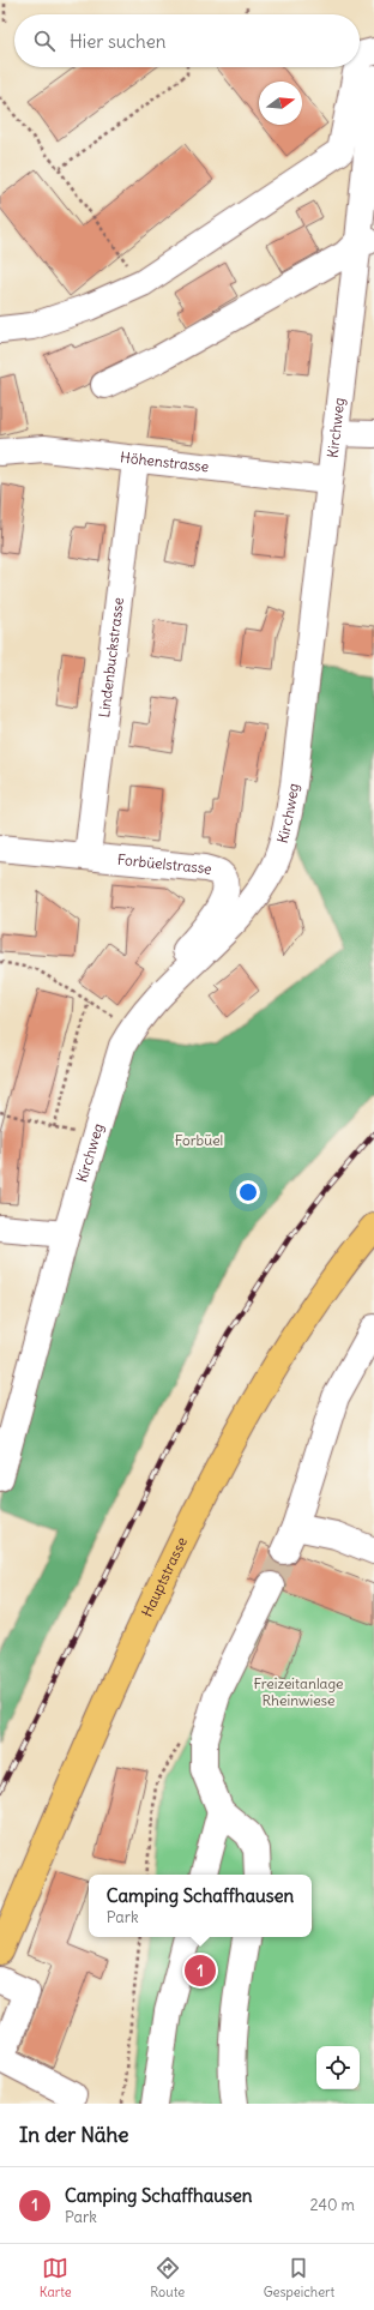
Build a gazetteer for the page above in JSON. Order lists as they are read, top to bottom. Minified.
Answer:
{"streets":{"main road":["Hauptstrasse"],"street":["Kirchweg","Höhenstrasse","Lindenbuckstrasse","Forbüelstrasse"]},"crossings":[["Kirchweg","Höhenstrasse"],["Kirchweg","Forbüelstrasse"],["Höhenstrasse","Lindenbuckstrasse"],["Lindenbuckstrasse","Forbüelstrasse"]],"parks":["Forbüel","Freizeitanlage Rheinwiese"],"north":"right","page":{"search":"Hier suchen","popup":["Camping Schaffhausen","Park"],"pins":"1","heading":"In der Nähe","list":[{"mark":"1","name":"Camping Schaffhausen","note":"Park","value":"240 m"}],"nav":["Karte","Route","Gespeichert"]}}
